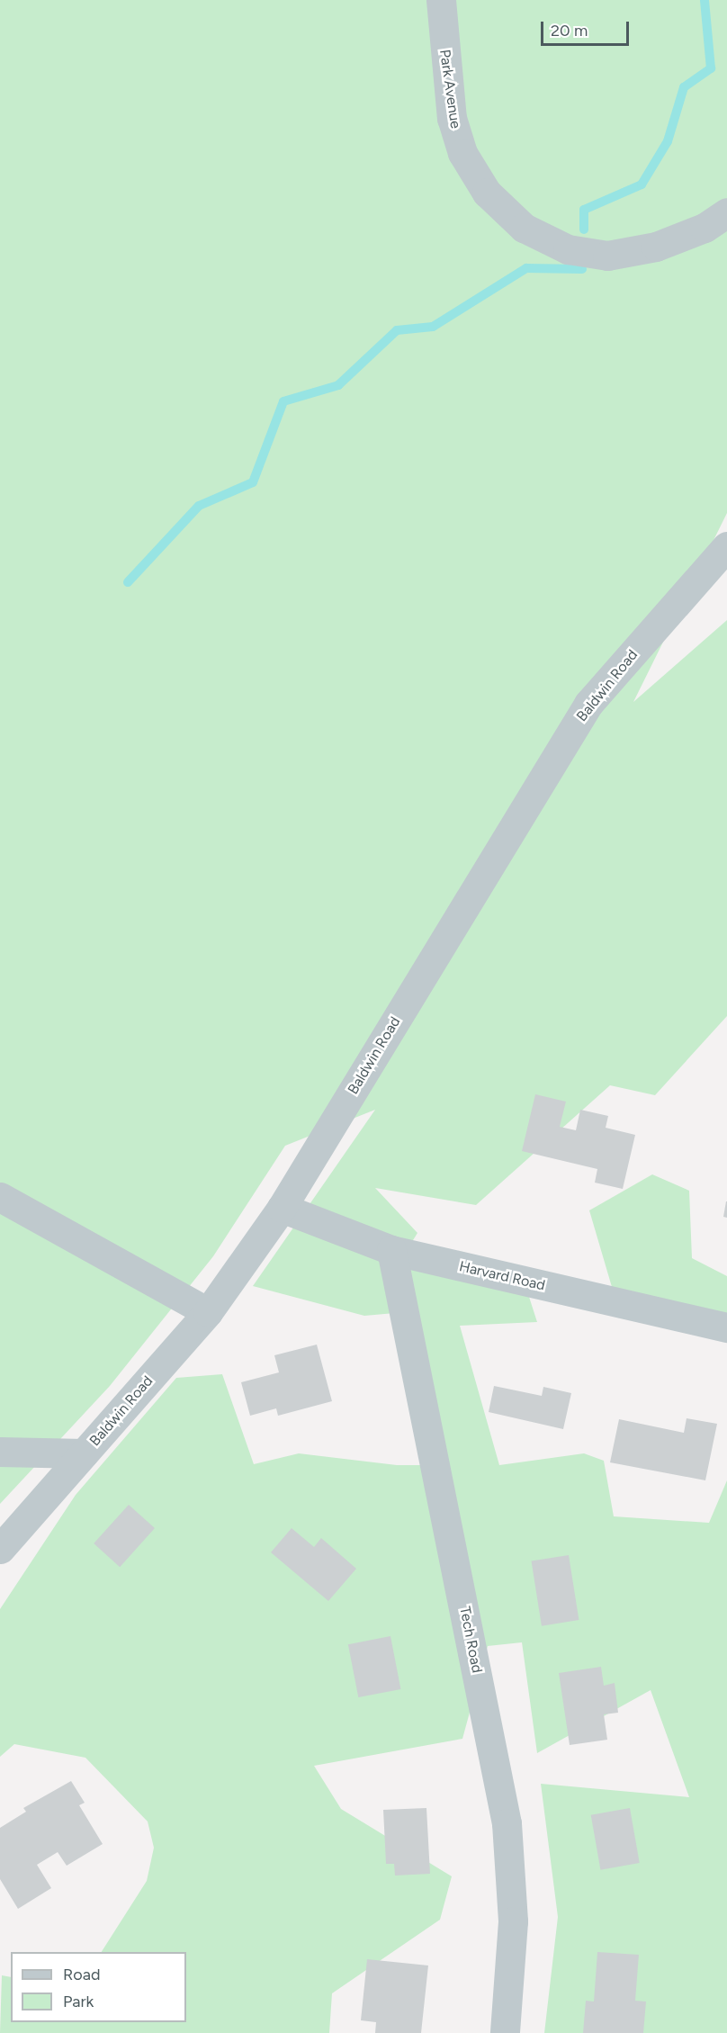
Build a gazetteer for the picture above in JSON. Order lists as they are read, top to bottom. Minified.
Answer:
{"streets":{"street":["Park Avenue","Baldwin Road","Harvard Road","Tech Road"]},"crossings":[["Baldwin Road","Harvard Road"],["Harvard Road","Tech Road"]],"legend":["Road","Park"],"scale_bar":"20 m"}
